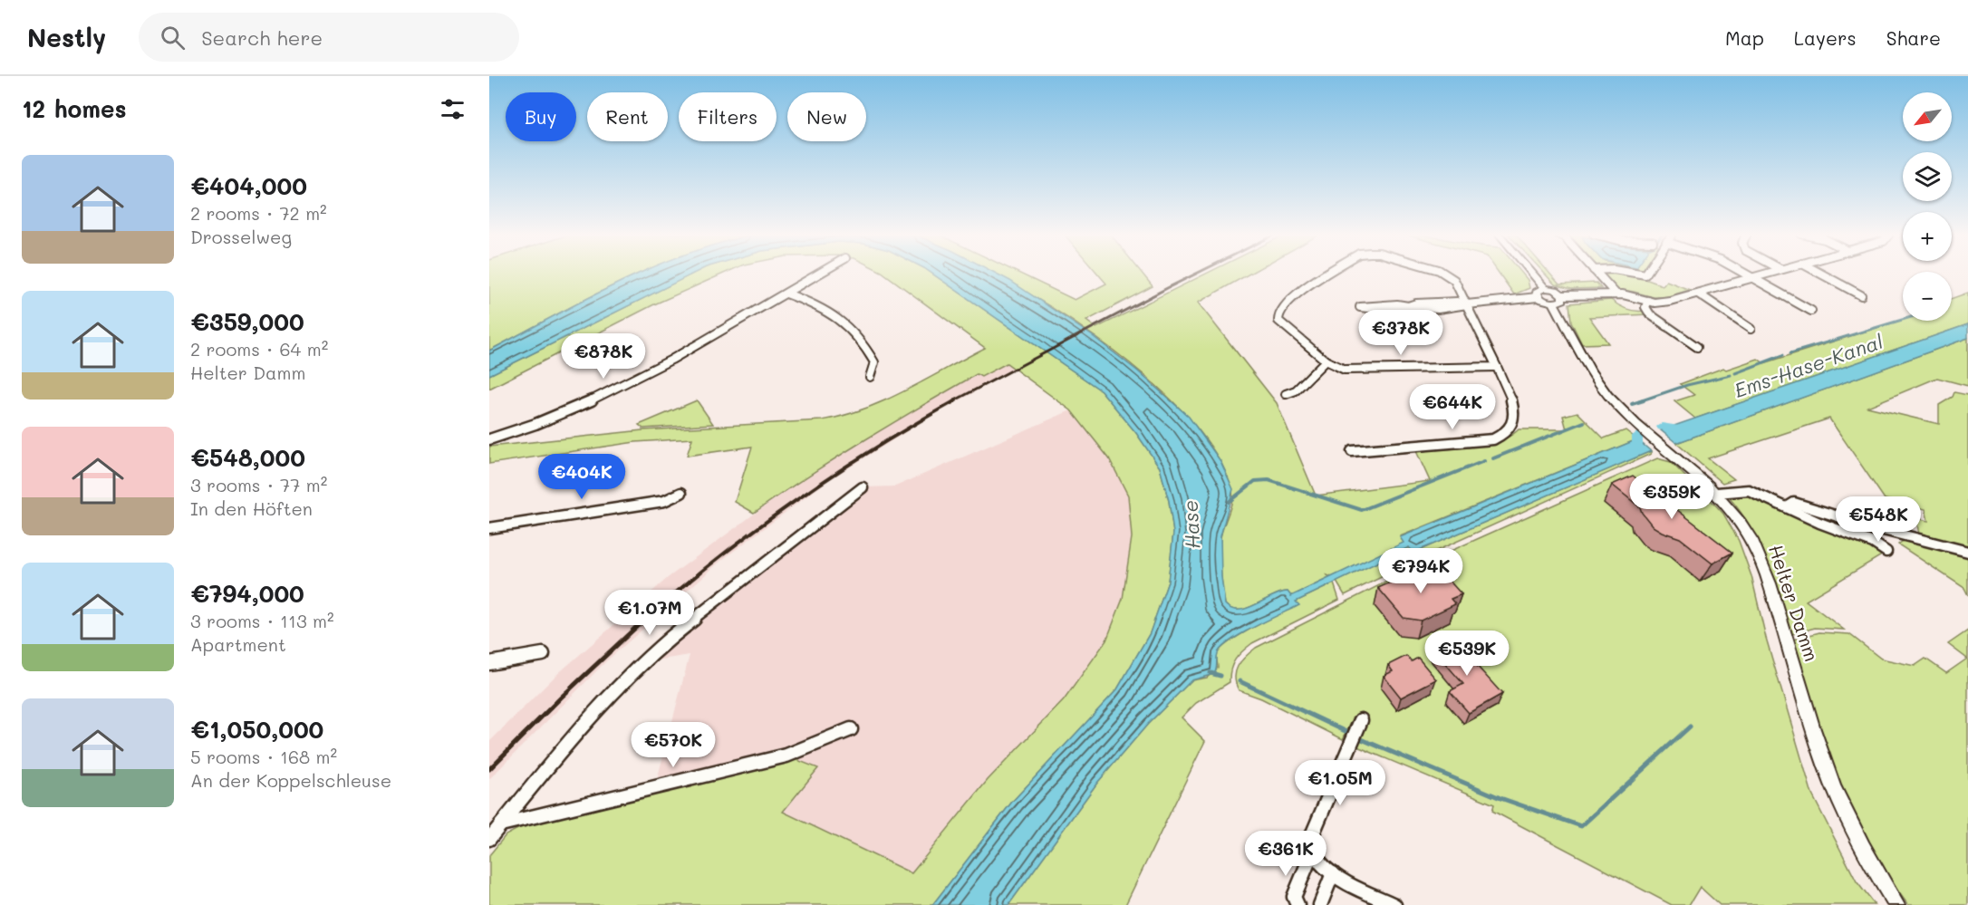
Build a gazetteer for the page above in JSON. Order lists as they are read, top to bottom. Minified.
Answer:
{"streets":{"street":["Helter Damm"]},"water":["Ems-Hase-Kanal","Hase"],"north":"bottom left","page":{"header":"Nestly","search":"Search here","nav":["Map","Layers","Share"],"heading":"12 homes","map_buttons":["+","−"],"chip":["Buy","Rent","Filters","New"],"list":[{"name":"€404,000","note":"2 rooms · 72 m² · Drosselweg"},{"name":"€359,000","note":"2 rooms · 64 m² · Helter Damm"},{"name":"€548,000","note":"3 rooms · 77 m² · In den Höften"},{"name":"€794,000","note":"3 rooms · 113 m² · Apartment"},{"name":"€1,050,000","note":"5 rooms · 168 m² · An der Koppelschleuse"}],"price":["€378K","€878K","€644K","€404K","€359K","€548K","€794K","€1.07M","€539K","€570K","€1.05M","€361K"]}}
